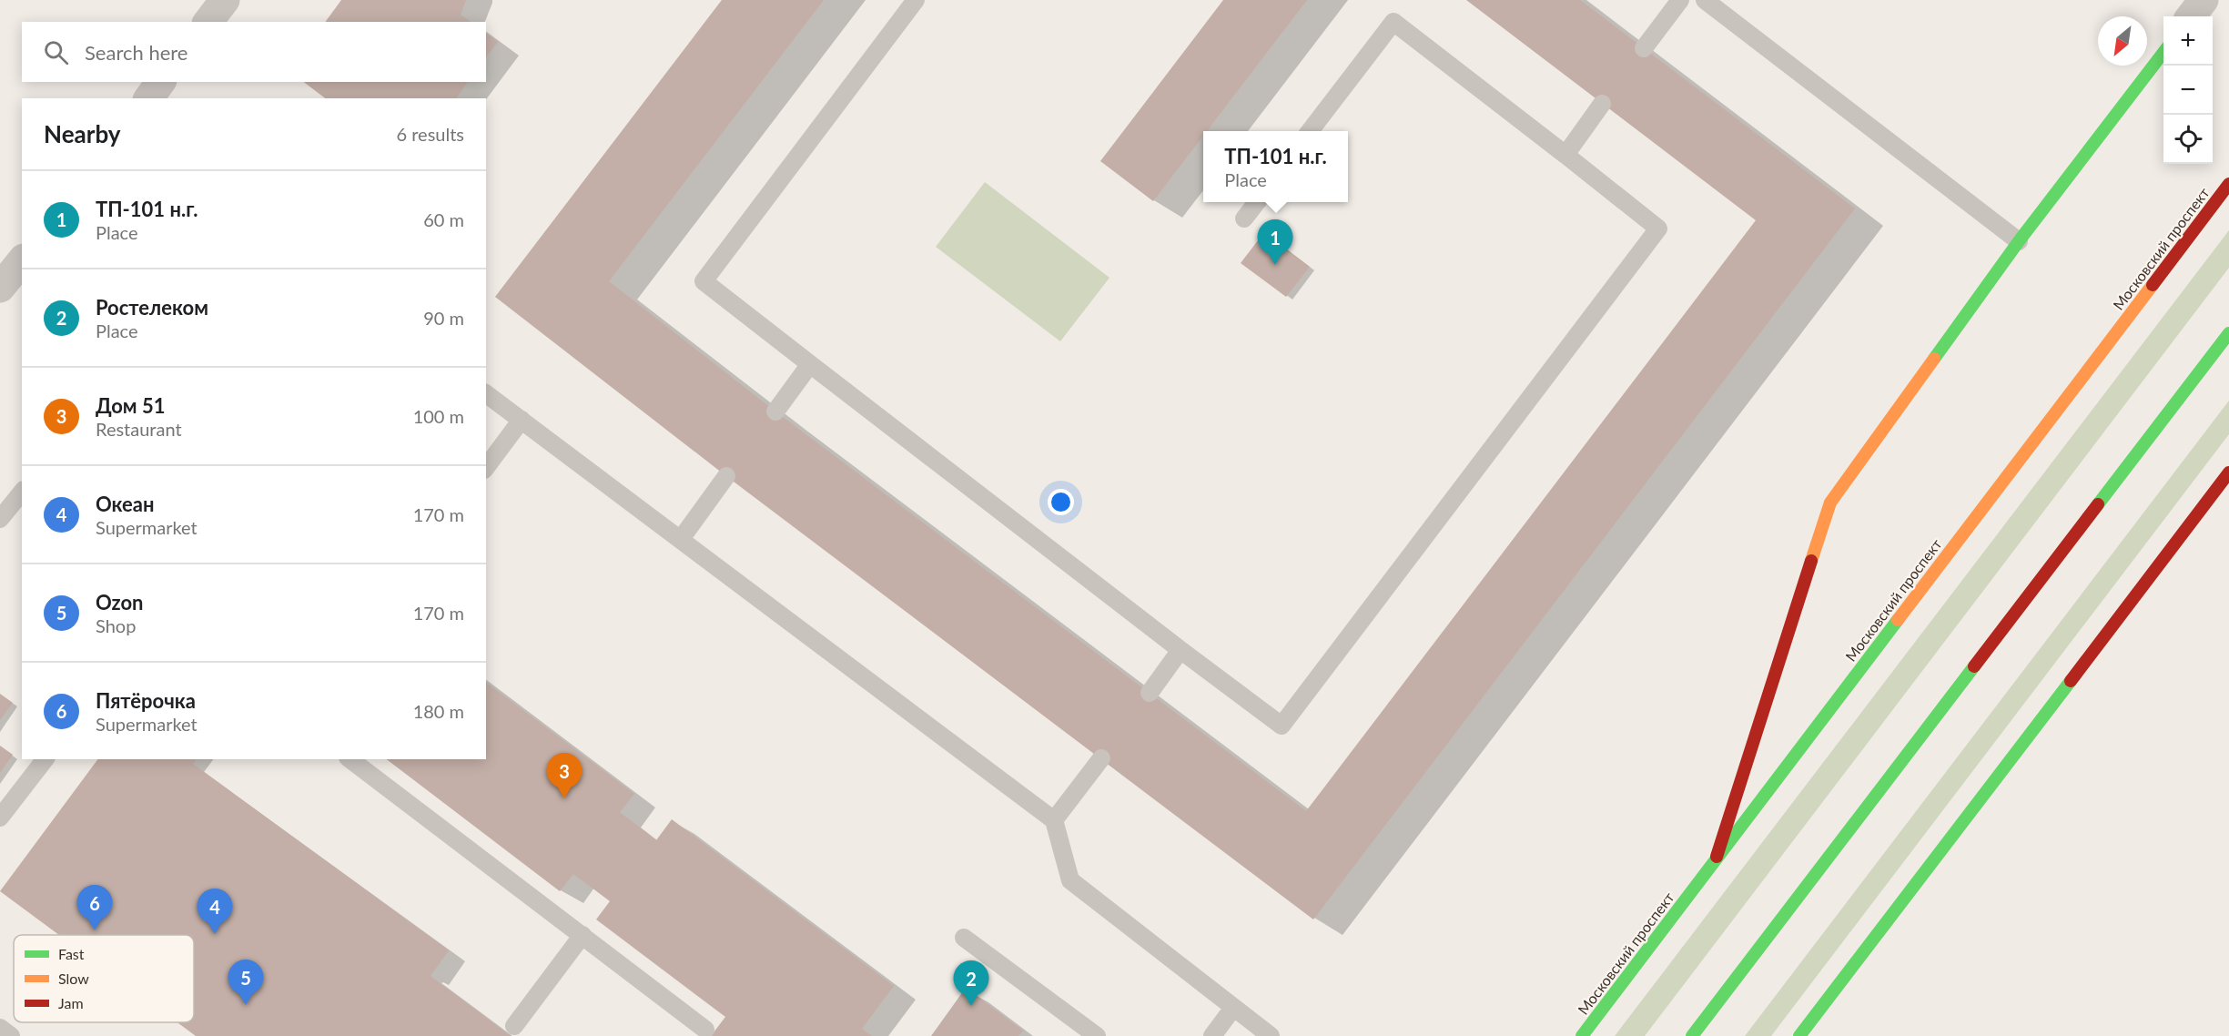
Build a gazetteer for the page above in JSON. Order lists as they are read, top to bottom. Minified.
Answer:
{"streets":{"main road":["Московский проспект"]},"legend":["Fast","Slow","Jam"],"north":"bottom left","page":{"map_buttons":["+","−"],"search":"Search here","heading":["Nearby","6 results"],"popup":["ТП-101 н.г.","Place"],"list":[{"mark":"1","name":"ТП-101 н.г.","note":"Place","value":"60 m"},{"mark":"2","name":"Ростелеком","note":"Place","value":"90 m"},{"mark":"3","name":"Дом 51","note":"Restaurant","value":"100 m"},{"mark":"4","name":"Океан","note":"Supermarket","value":"170 m"},{"mark":"5","name":"Ozon","note":"Shop","value":"170 m"},{"mark":"6","name":"Пятёрочка","note":"Supermarket","value":"180 m"}],"pins":["1","3","6","4","5","2"]}}
